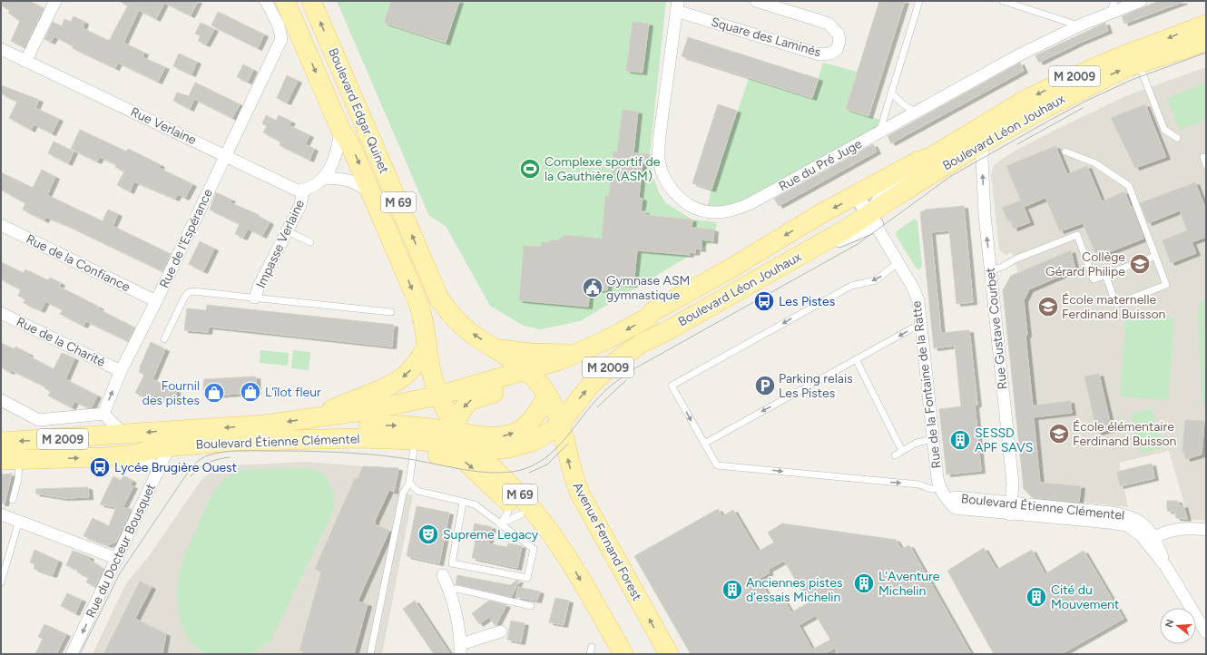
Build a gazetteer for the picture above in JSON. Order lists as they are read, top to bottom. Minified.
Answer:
{"streets":{"main road":["M 2009","Boulevard Edgar Quinet","Boulevard Léon Jouhaux","M 69","Boulevard Étienne Clémentel","Avenue Fernand Forest"],"street":["Square des Laminés","Rue Verlaine","Rue du Pré Juge","Rue de l'Espérance","Impasse Verlaine","Rue de la Confiance","Rue Gustave Courbet","Rue de la Charité","Rue de la Fontaine de la Ratte","Rue du Docteur Bousquet"]},"crossings":[["Square des Laminés","Rue du Pré Juge"],["M 2009","Boulevard Edgar Quinet"],["M 2009","Boulevard Léon Jouhaux"],["M 2009","M 69"],["M 2009","Boulevard Étienne Clémentel"],["M 2009","Avenue Fernand Forest"],["Boulevard Edgar Quinet","Boulevard Léon Jouhaux"],["Boulevard Edgar Quinet","M 69"],["Boulevard Edgar Quinet","Avenue Fernand Forest"],["Rue Verlaine","Rue de l'Espérance"],["Rue Verlaine","Impasse Verlaine"],["Boulevard Léon Jouhaux","Rue Gustave Courbet"],["Boulevard Léon Jouhaux","Rue de la Fontaine de la Ratte"],["Boulevard Léon Jouhaux","Avenue Fernand Forest"],["Rue de l'Espérance","Rue de la Confiance"],["Rue de l'Espérance","Rue de la Charité"],["Rue Gustave Courbet","Boulevard Étienne Clémentel"],["Rue de la Fontaine de la Ratte","Boulevard Étienne Clémentel"],["Boulevard Étienne Clémentel","Rue du Docteur Bousquet"]],"one_way":["Rue du Docteur Bousquet"],"places":{"sports":["Complexe sportif de la Gauthière (ASM)"],"school or university":["Collège Gérard Philipe","École maternelle Ferdinand Buisson","École élémentaire Ferdinand Buisson"],"public building":["Gymnase ASM gymnastique"],"bus stop":["Les Pistes","Lycée Brugière Ouest"],"parking":["Parking relais Les Pistes"],"shop":["L'îlot fleur","Fournil des pistes"],"building":["SESSD APF SAVS","L'Aventure Michelin","Anciennes pistes d'essais Michelin","Cité du Mouvement"],"theatre":["Supreme Legacy"]},"north":"left"}
